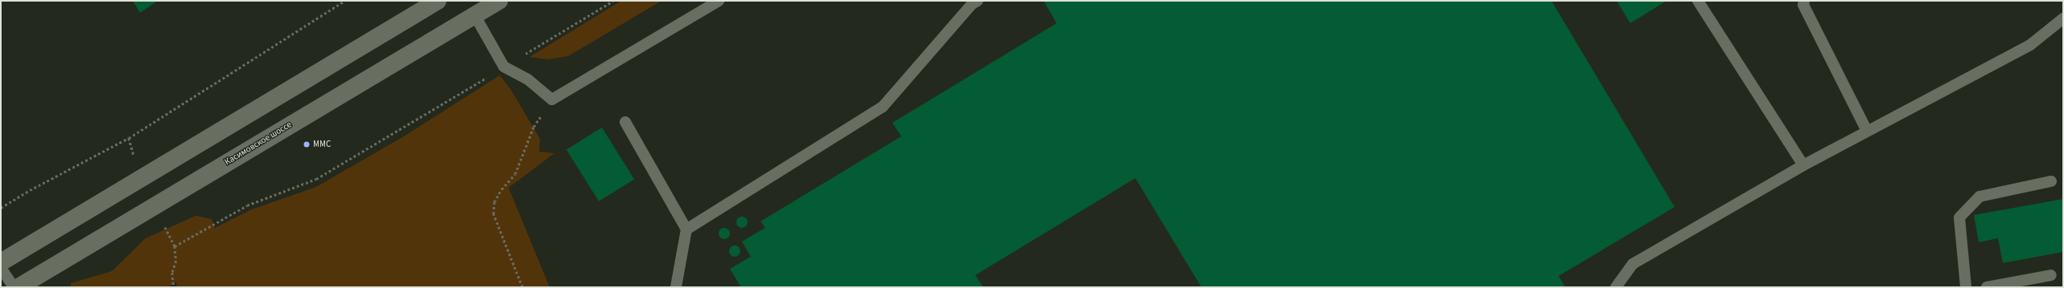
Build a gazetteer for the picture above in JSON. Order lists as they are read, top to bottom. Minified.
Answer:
{"streets":{"main road":["Касимовское шоссе"]},"places":["ММС"]}
